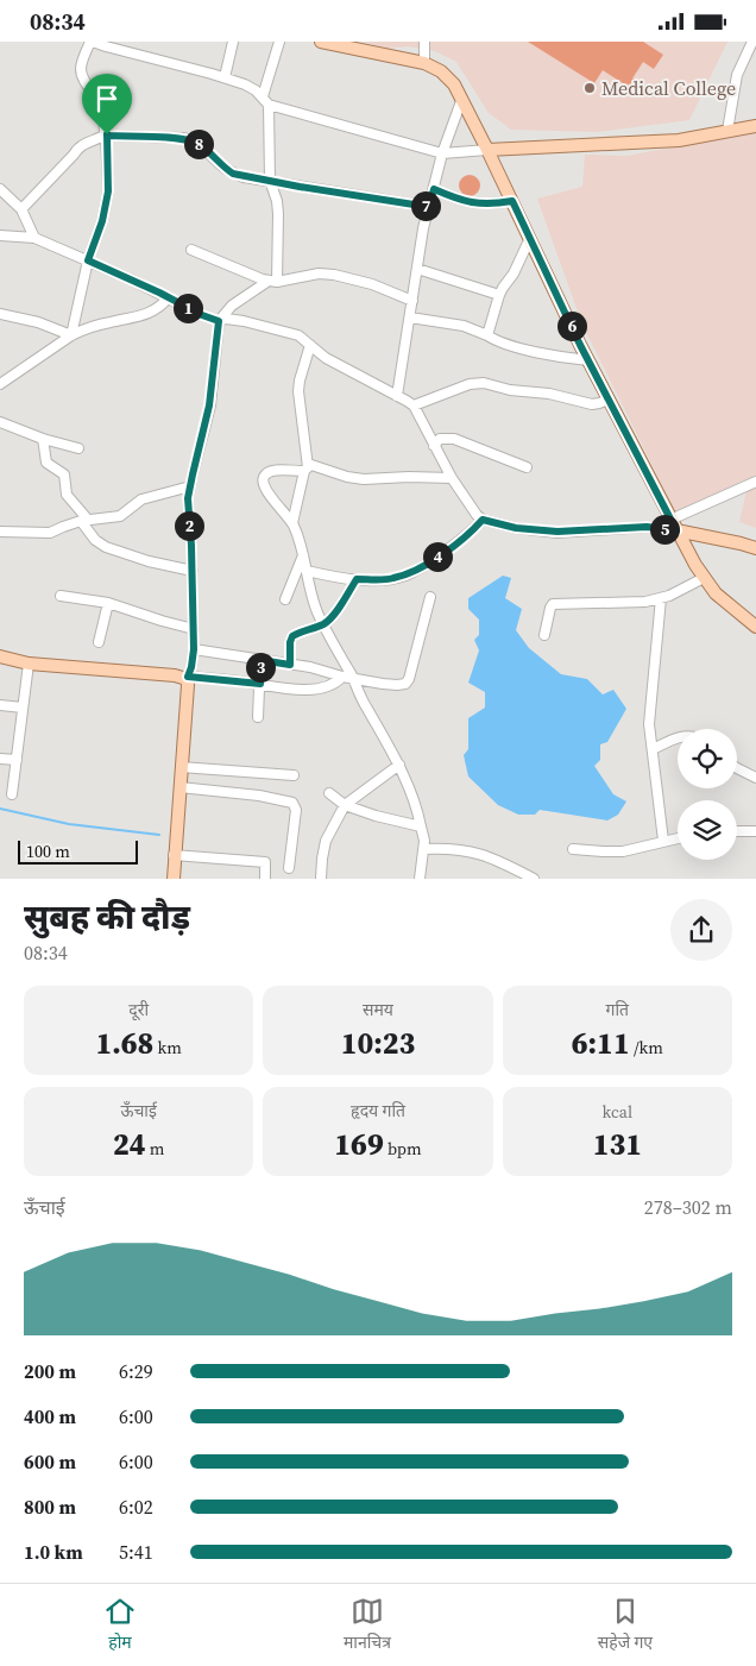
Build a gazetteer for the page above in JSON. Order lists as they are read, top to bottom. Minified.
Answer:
{"places":["Medical College"],"scale_bar":"100 m","page":{"status":"08:34","pins":["8","7","1","6","2","5","4","3"],"scale":"100 m","heading":["सुबह की दौड़","08:34"],"stats":[["दूरी","1.68 km"],["समय","10:23"],["गति","6:11 /km"],["ऊँचाई","24 m"],["हृदय गति","169 bpm"],["kcal","131"]],"chart":["ऊँचाई","278–302 m"],"list":[{"name":"200 m","note":"6:29"},{"name":"400 m","note":"6:00"},{"name":"600 m","note":"6:00"},{"name":"800 m","note":"6:02"},{"name":"1.0 km","note":"5:41"}],"tabs":["होम","मानचित्र","सहेजे गए"]}}
